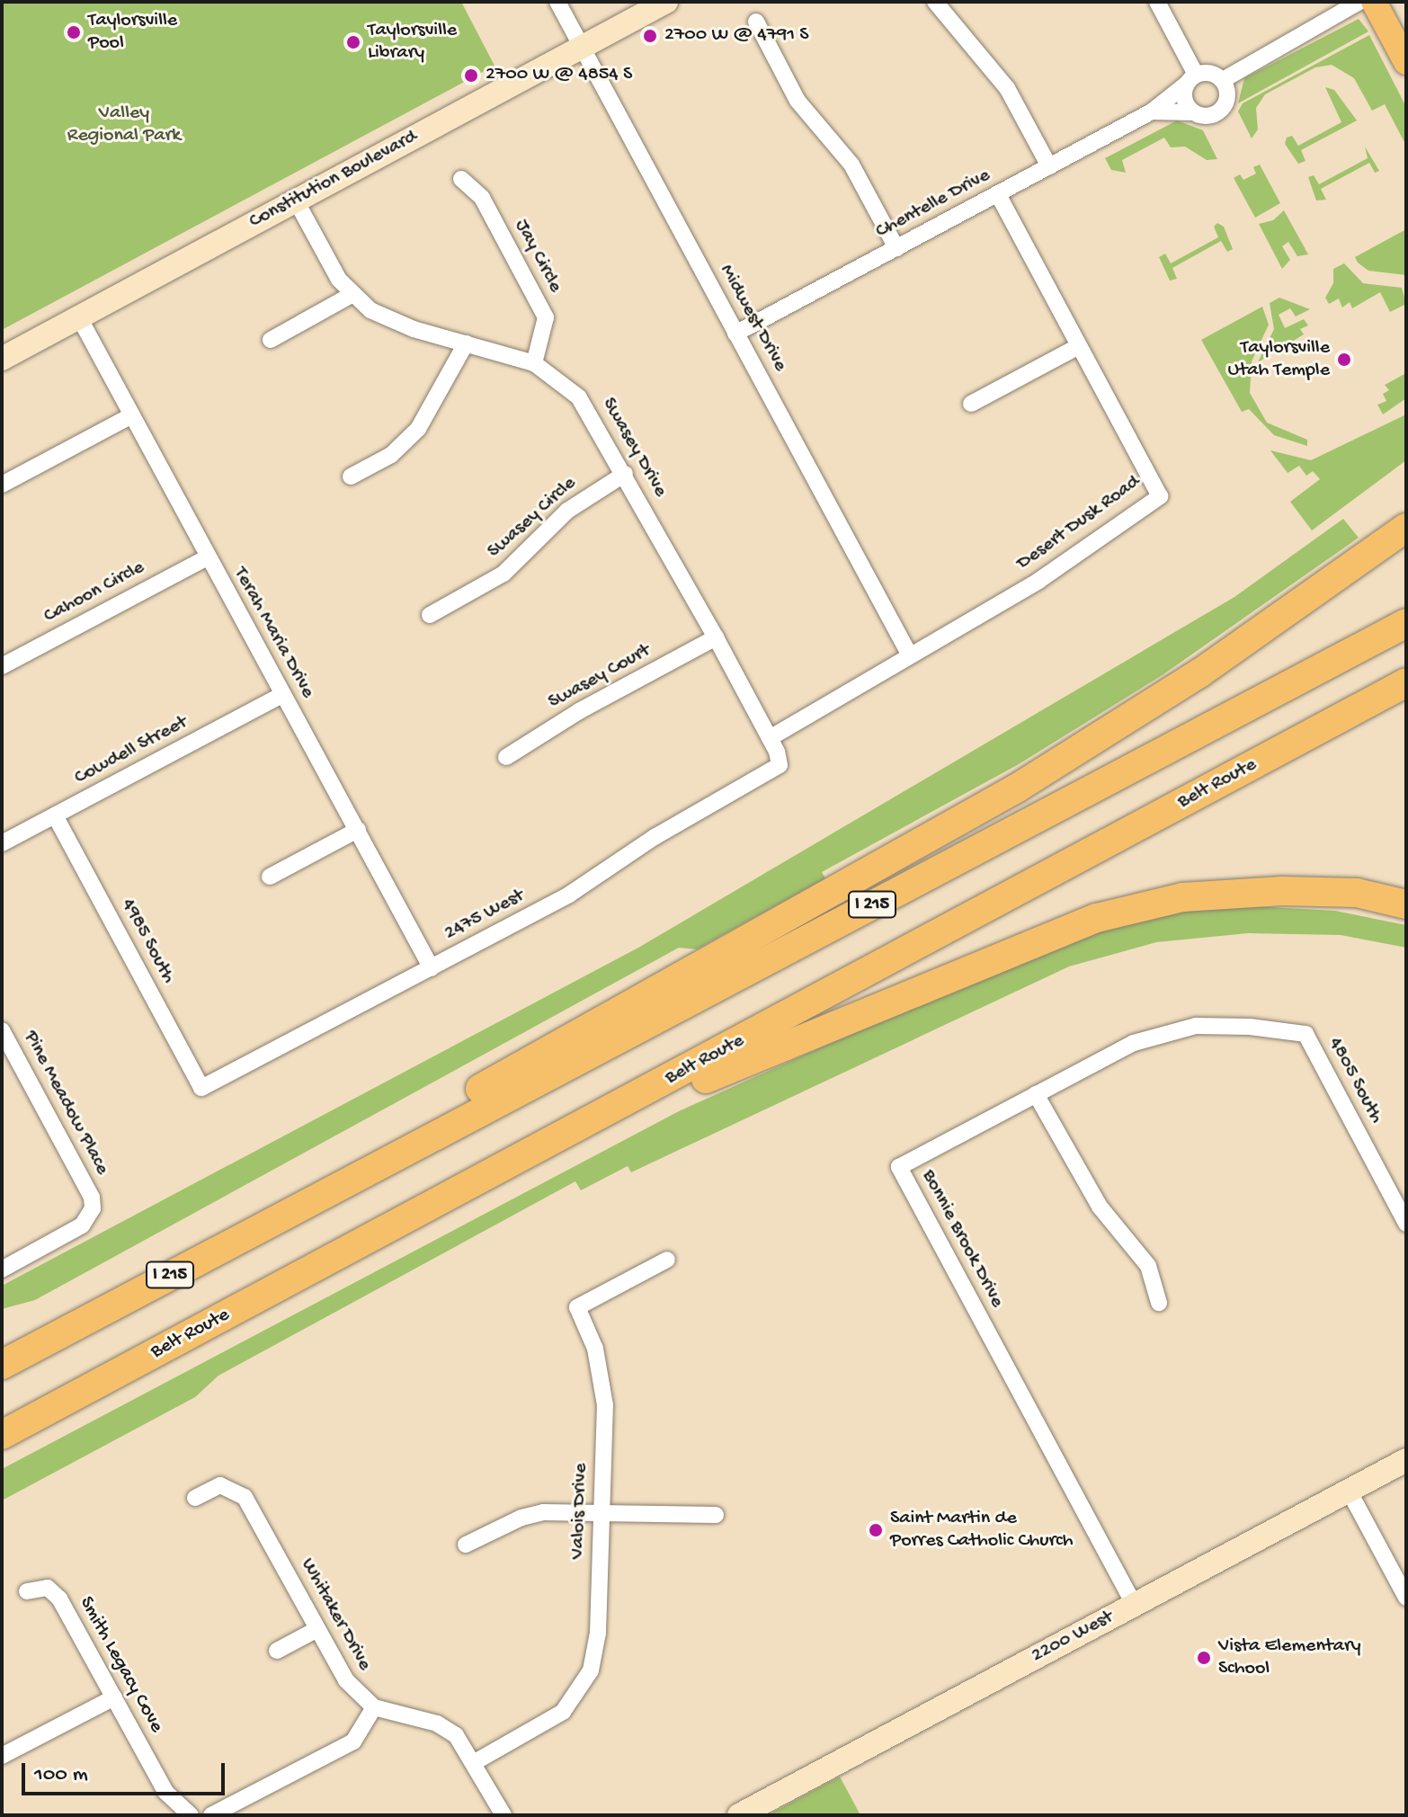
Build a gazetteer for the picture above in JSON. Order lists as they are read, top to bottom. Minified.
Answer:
{"streets":{"highway":["Belt Route","I 215"],"main road":["Constitution Boulevard","2200 West"],"street":["Chentelle Drive","Jay Circle","Midwest Drive","Swasey Drive","Swasey Circle","Desert Dusk Road","Cahoon Circle","Terah Maria Drive","Swasey Court","Cowdell Street","2475 West","4985 South","4805 South","Pine Meadow Place","Bonnie Brook Drive","Valois Drive","Whitaker Drive","Smith Legacy Cove"]},"crossings":[["Constitution Boulevard","Midwest Drive"],["Constitution Boulevard","Swasey Drive"],["Constitution Boulevard","Terah Maria Drive"],["Chentelle Drive","Midwest Drive"],["Chentelle Drive","Desert Dusk Road"],["Jay Circle","Swasey Drive"],["Midwest Drive","Desert Dusk Road"],["Swasey Drive","Swasey Circle"],["Swasey Drive","Desert Dusk Road"],["Swasey Drive","Swasey Court"],["Swasey Drive","2475 West"],["Cahoon Circle","Terah Maria Drive"],["Terah Maria Drive","Cowdell Street"],["Terah Maria Drive","2475 West"],["Cowdell Street","4985 South"],["2475 West","4985 South"],["4805 South","Bonnie Brook Drive"],["Bonnie Brook Drive","2200 West"],["Valois Drive","Whitaker Drive"]],"parks":["Valley Regional Park"],"places":["Taylorsville Pool","2700 W @ 4791 S","Taylorsville Library","2700 W @ 4854 S","Taylorsville Utah Temple","Saint Martin de Porres Catholic Church","Vista Elementary School"],"scale_bar":"100 m"}
